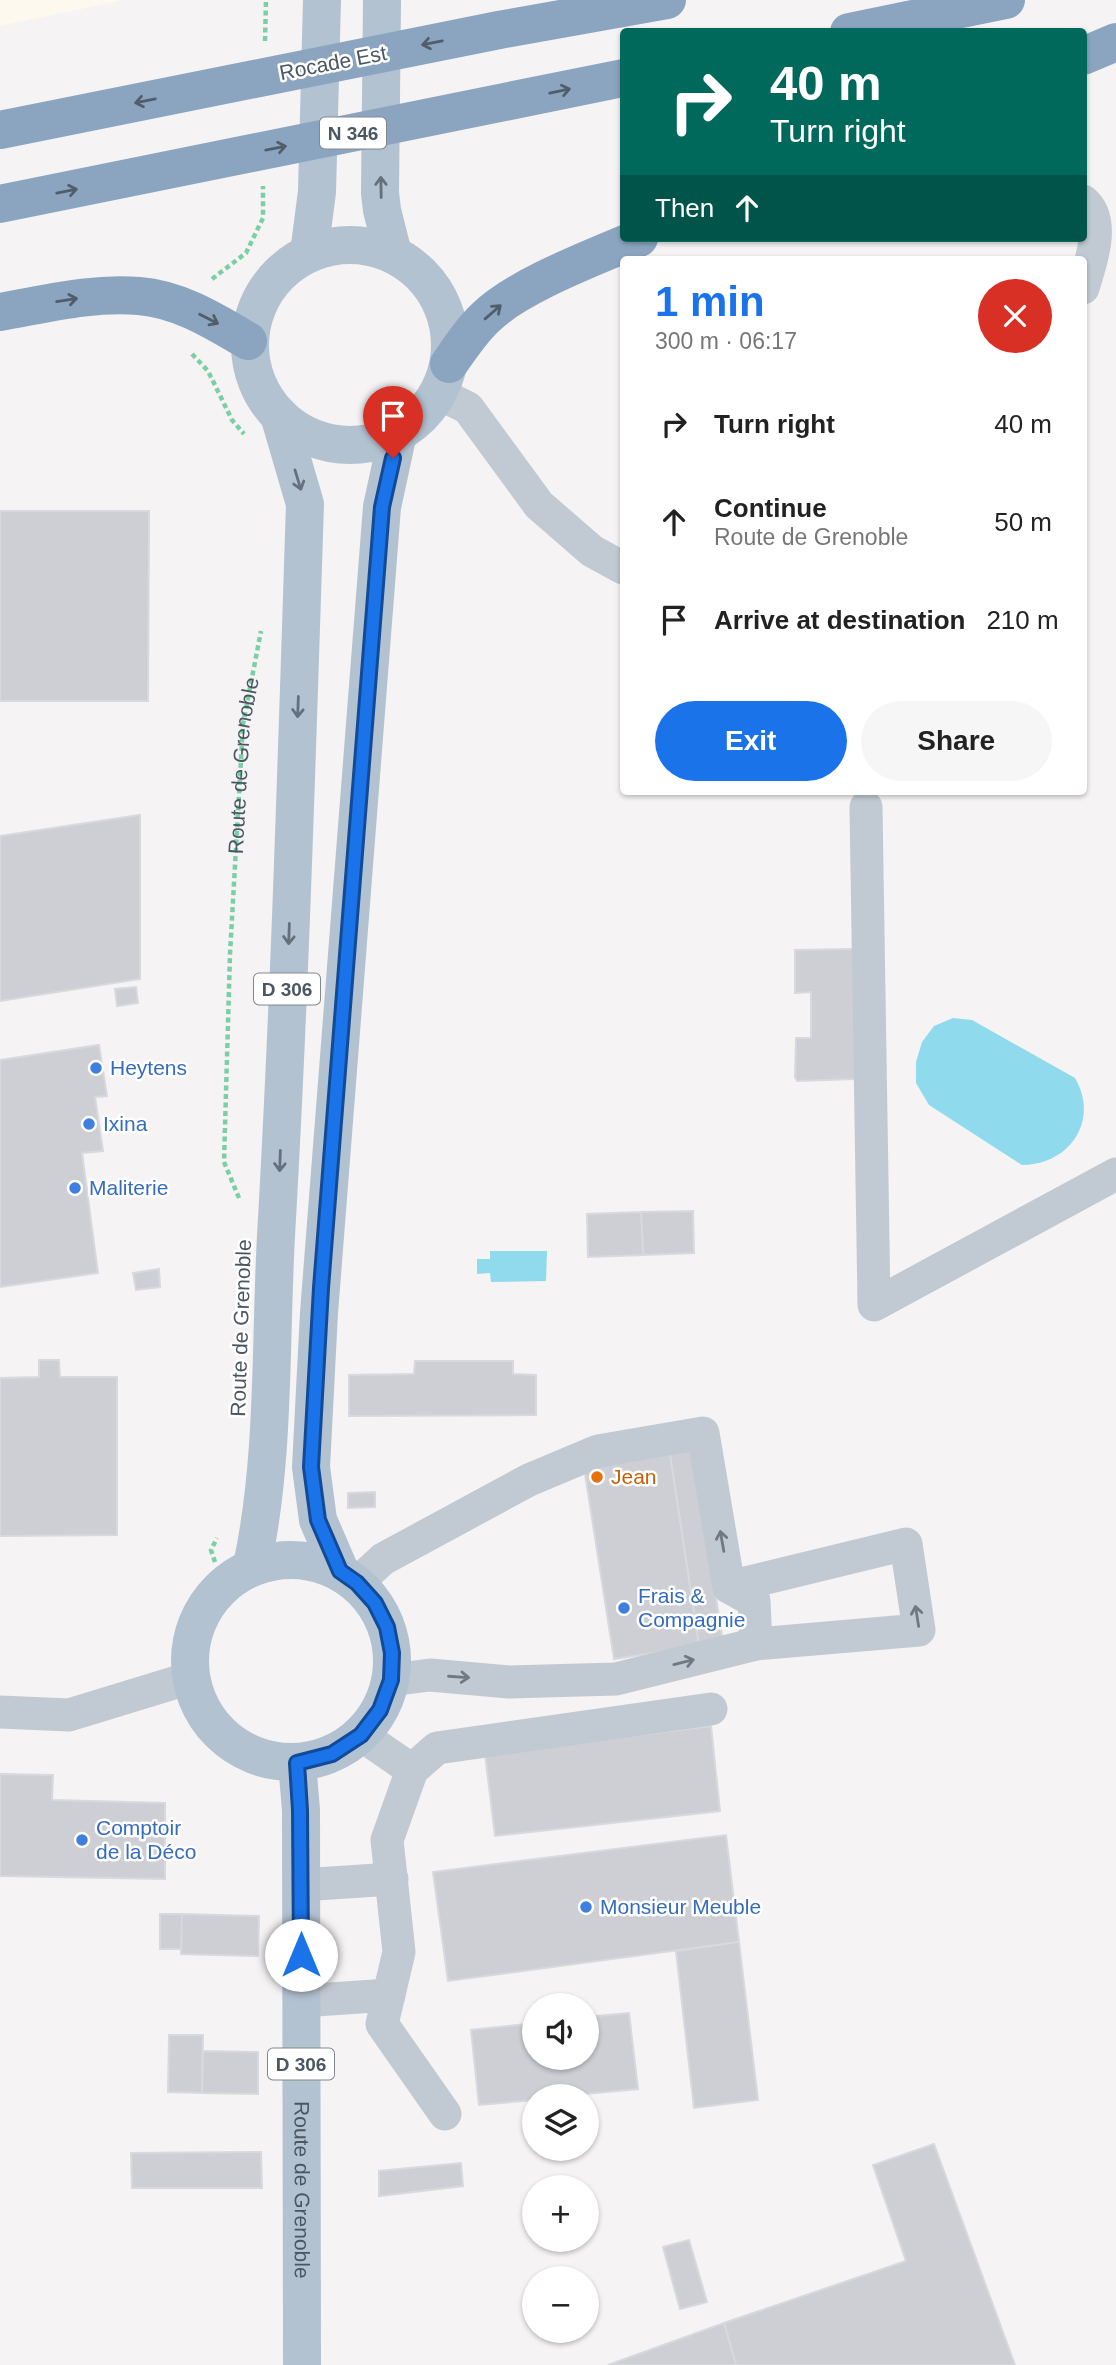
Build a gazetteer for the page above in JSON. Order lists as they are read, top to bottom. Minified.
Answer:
{"streets":{"highway":["Rocade Est","N 346"],"main road":["Route de Grenoble","D 306"]},"crossings":[["Route de Grenoble","D 306"]],"places":["Heytens","Ixina","Maliterie","Jean","Frais & Compagnie","Comptoir de la Déco","Monsieur Meuble"],"page":{"turn":["40 m","Turn right"],"then":"Then","heading":["1 min","300 m · 06:17"],"list":[{"name":"Turn right","value":"40 m"},{"name":"Continue","note":"Route de Grenoble","value":"50 m"},{"name":"Arrive at destination","value":"210 m"}],"buttons":["Exit","Share"],"map_buttons":["+","−"]}}
